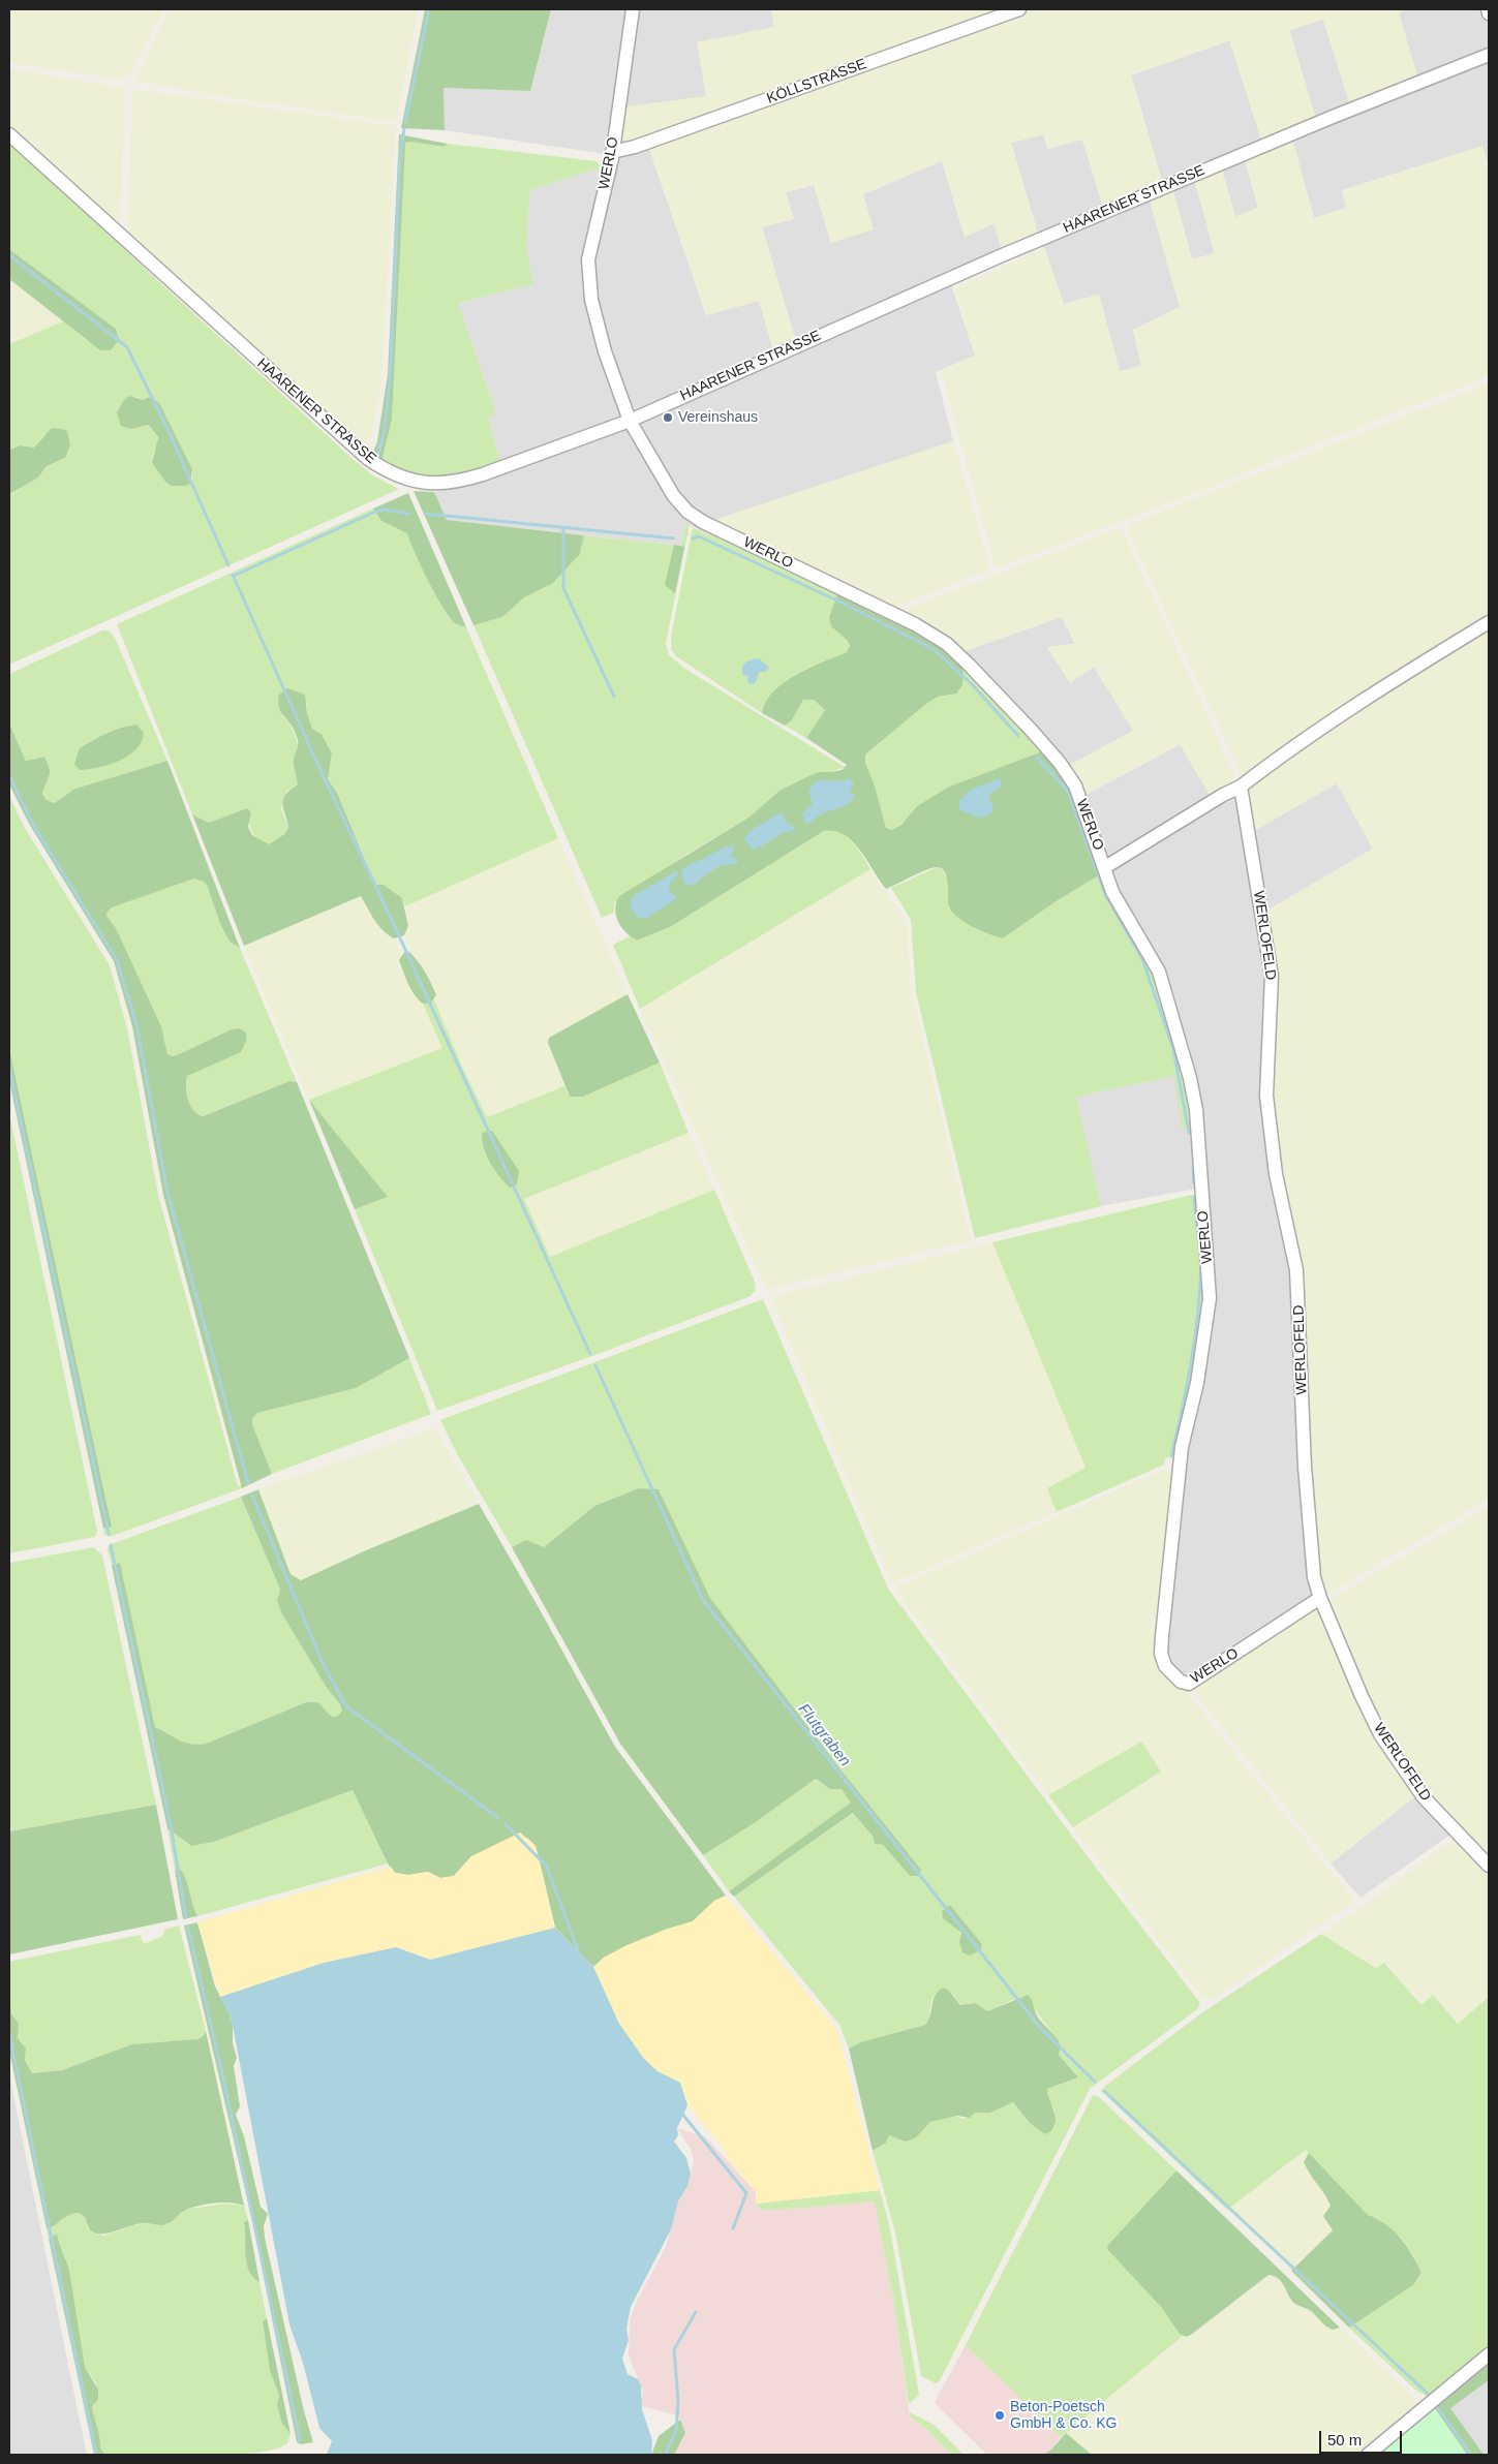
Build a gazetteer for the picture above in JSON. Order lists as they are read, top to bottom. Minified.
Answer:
{"streets":{"street":["KÖLLSTRASSE","WERLO","HAARENER STRASSE","WERLOFELD"]},"crossings":[["KÖLLSTRASSE","WERLO"],["WERLO","HAARENER STRASSE"],["WERLO","WERLOFELD"]],"water":["Flutgraben"],"places":["Vereinshaus","Beton-Poetsch GmbH & Co. KG"],"scale_bar":"50 m"}
